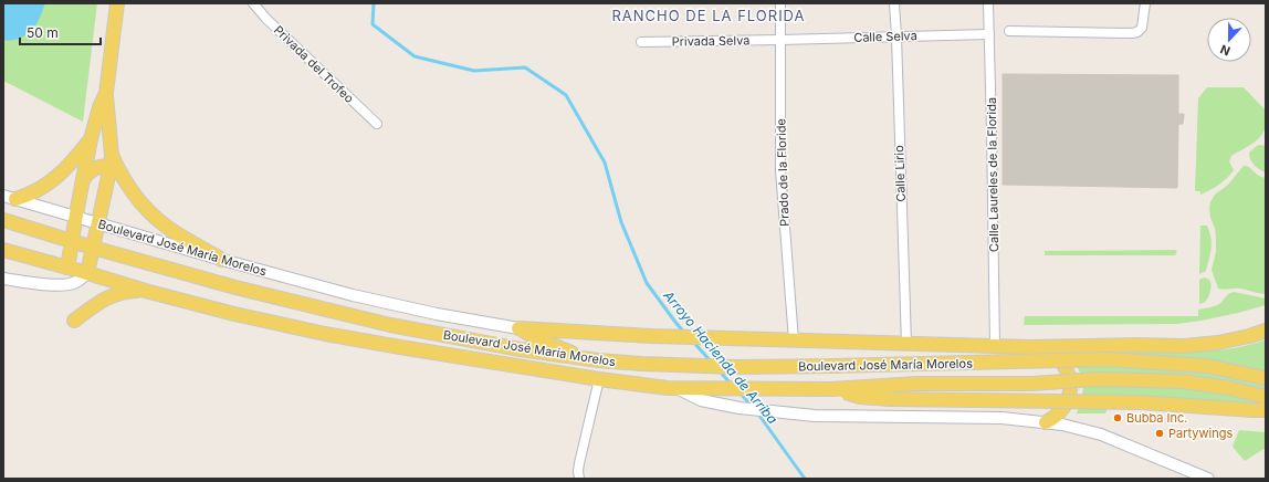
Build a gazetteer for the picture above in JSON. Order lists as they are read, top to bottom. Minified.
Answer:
{"streets":{"main road":["Boulevard José María Morelos"],"street":["Calle Selva","Privada Selva","Privada del Trofeo","Prado de la Floride","Calle Lirio","Calle Laureles de la Florida"]},"crossings":[["Calle Selva","Privada Selva"],["Calle Selva","Prado de la Floride"],["Calle Selva","Calle Lirio"],["Calle Selva","Calle Laureles de la Florida"],["Privada Selva","Prado de la Floride"]],"districts":["RANCHO DE LA FLORIDA"],"water":["Arroyo Hacienda de Arriba"],"places":["Bubba Inc.","Partywings"],"scale_bar":"50 m","north":"bottom"}
